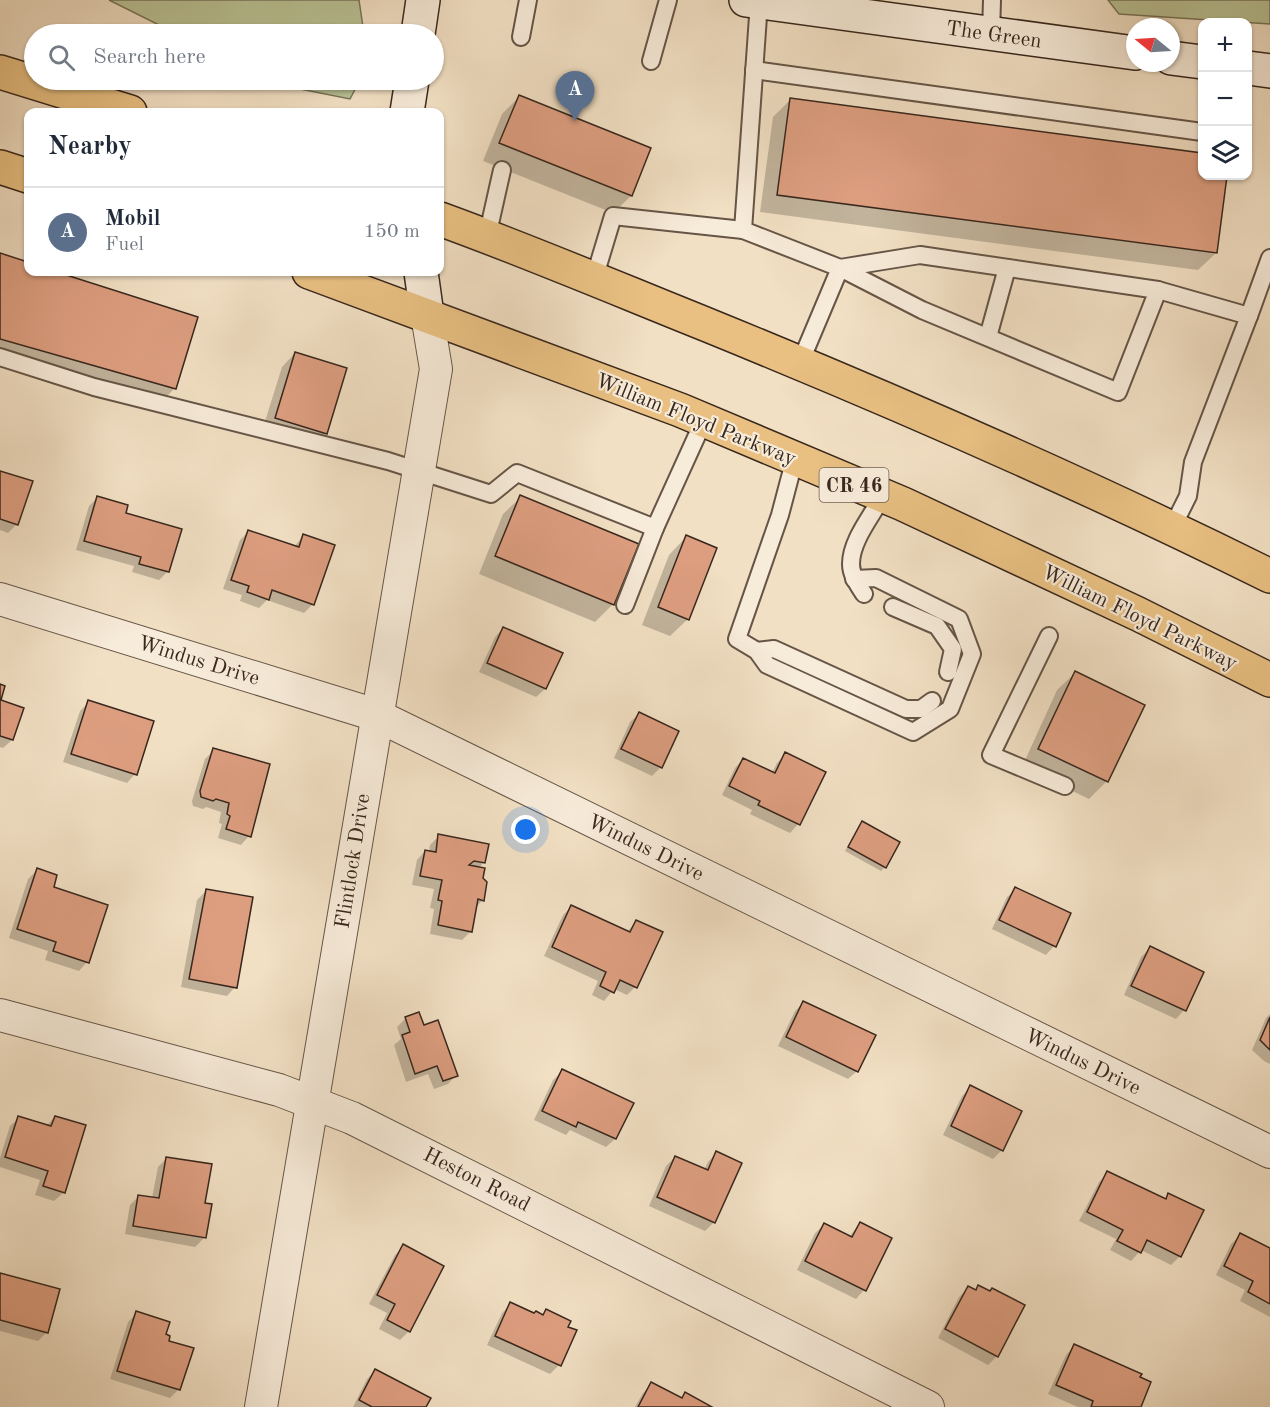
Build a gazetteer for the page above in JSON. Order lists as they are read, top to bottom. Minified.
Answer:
{"streets":{"highway":["William Floyd Parkway","CR 46"],"street":["The Green","Windus Drive","Flintlock Drive","Heston Road"]},"crossings":[["William Floyd Parkway","Flintlock Drive"],["Windus Drive","Flintlock Drive"],["Flintlock Drive","Heston Road"]],"north":"left","page":{"map_buttons":["+","−"],"search":"Search here","pins":"A","heading":"Nearby","list":[{"mark":"A","name":"Mobil","note":"Fuel","value":"150 m"}]}}
